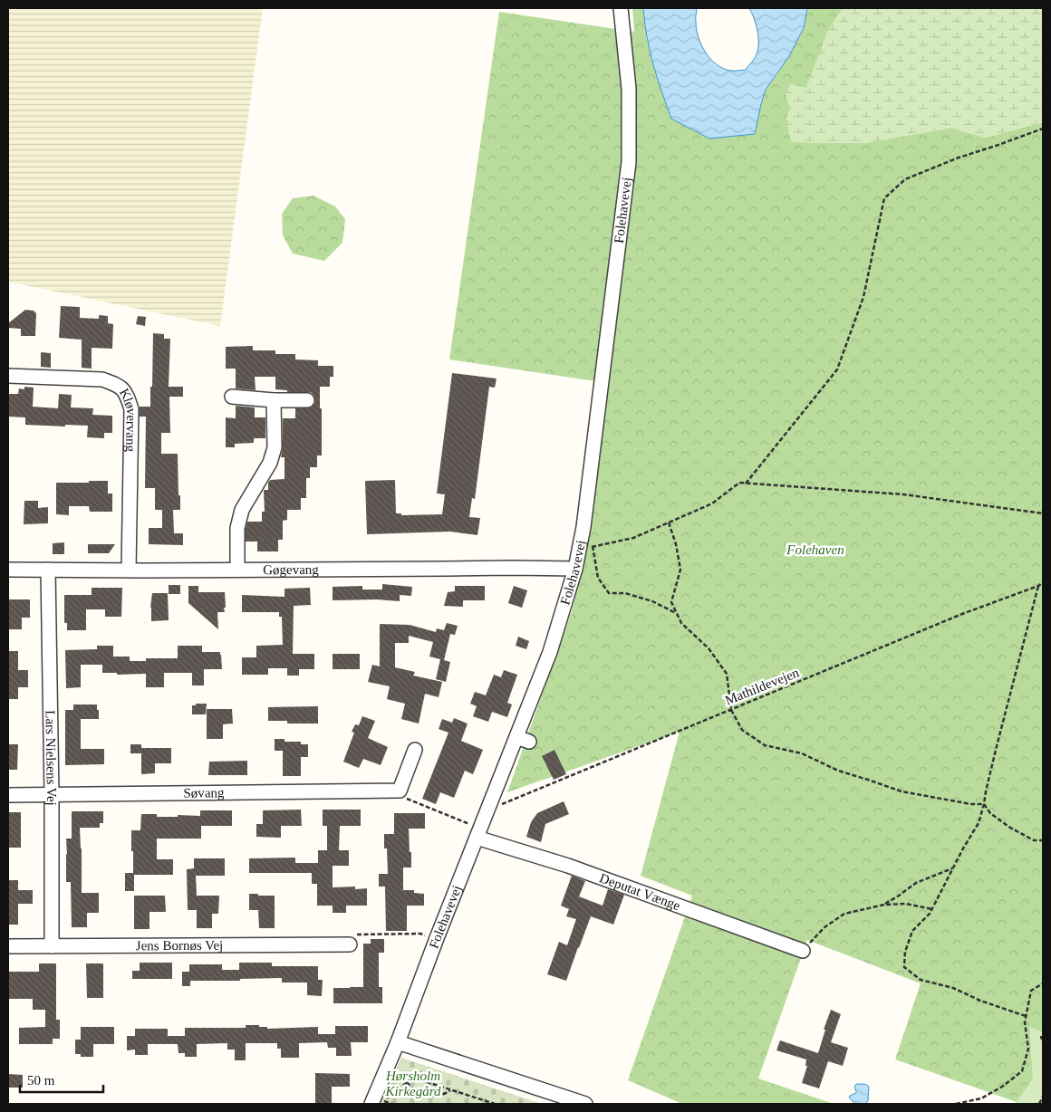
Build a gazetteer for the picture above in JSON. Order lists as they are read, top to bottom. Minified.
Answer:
{"streets":{"street":["Folehavevej","Kløvervang","Gøgevang","Lars Nielsens Vej","Søvang","Deputat Vænge","Jens Bornøs Vej"],"path":["Mathildevejen"]},"crossings":[["Folehavevej","Gøgevang"],["Folehavevej","Mathildevejen"],["Folehavevej","Deputat Vænge"],["Kløvervang","Gøgevang"],["Gøgevang","Lars Nielsens Vej"],["Lars Nielsens Vej","Søvang"],["Lars Nielsens Vej","Jens Bornøs Vej"]],"parks":["Folehaven","Hørsholm Kirkegård"],"scale_bar":"50 m"}
